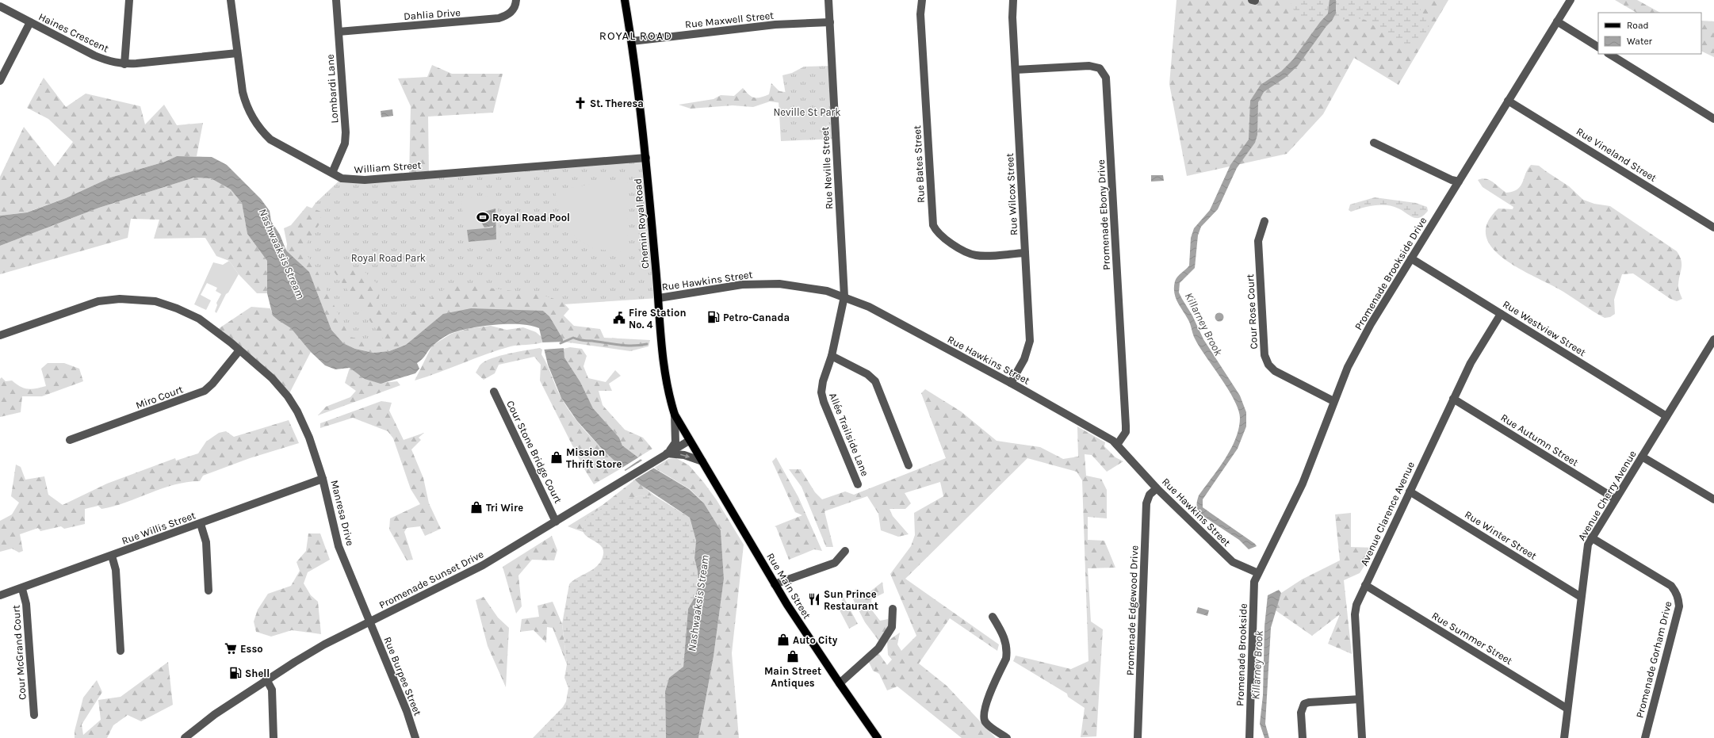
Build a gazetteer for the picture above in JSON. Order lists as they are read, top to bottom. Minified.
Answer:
{"streets":{"main road":["Chemin Royal Road","Rue Main Street"],"street":["Dahlia Drive","Rue Maxwell Street","Haines Crescent","Lombardi Lane","Rue Vineland Street","Rue Bates Street","William Street","Rue Neville Street","Rue Wilcox Street","Promenade Ebony Drive","Promenade Brookside Drive","Rue Hawkins Street","Cour Rose Court","Rue Westview Street","Miro Court","Allée Trailside Lane","Rue Autumn Street","Cour Stone Bridge Court","Avenue Cherry Avenue","Manresa Drive","Avenue Clarence Avenue","Rue Willis Street","Rue Winter Street","Promenade Sunset Drive","Promenade Edgewood Drive","Rue Summer Street","Cour McGrand Court","Promenade Brookside","Promenade Gorham Drive","Rue Burpee Street"]},"crossings":[["Dahlia Drive","Lombardi Lane"],["Rue Maxwell Street","Rue Neville Street"],["Rue Maxwell Street","Chemin Royal Road"],["Haines Crescent","William Street"],["Lombardi Lane","William Street"],["Rue Vineland Street","Promenade Brookside Drive"],["Rue Bates Street","Rue Wilcox Street"],["William Street","Chemin Royal Road"],["Rue Neville Street","Rue Hawkins Street"],["Rue Neville Street","Allée Trailside Lane"],["Rue Wilcox Street","Promenade Ebony Drive"],["Rue Wilcox Street","Rue Hawkins Street"],["Promenade Ebony Drive","Rue Hawkins Street"],["Chemin Royal Road","Rue Hawkins Street"],["Chemin Royal Road","Promenade Sunset Drive"],["Chemin Royal Road","Rue Main Street"],["Promenade Brookside Drive","Rue Hawkins Street"],["Promenade Brookside Drive","Cour Rose Court"],["Promenade Brookside Drive","Rue Westview Street"],["Promenade Brookside Drive","Promenade Brookside"],["Rue Hawkins Street","Allée Trailside Lane"],["Rue Hawkins Street","Promenade Edgewood Drive"],["Rue Hawkins Street","Promenade Brookside"],["Rue Westview Street","Avenue Cherry Avenue"],["Rue Westview Street","Avenue Clarence Avenue"],["Miro Court","Manresa Drive"],["Rue Autumn Street","Avenue Cherry Avenue"],["Rue Autumn Street","Avenue Clarence Avenue"],["Cour Stone Bridge Court","Promenade Sunset Drive"],["Avenue Cherry Avenue","Rue Winter Street"],["Avenue Cherry Avenue","Rue Summer Street"],["Avenue Cherry Avenue","Promenade Gorham Drive"],["Manresa Drive","Rue Willis Street"],["Manresa Drive","Promenade Sunset Drive"],["Manresa Drive","Rue Burpee Street"],["Avenue Clarence Avenue","Rue Winter Street"],["Avenue Clarence Avenue","Rue Summer Street"],["Rue Willis Street","Cour McGrand Court"],["Promenade Sunset Drive","Rue Main Street"],["Promenade Sunset Drive","Rue Burpee Street"]],"districts":["ROYAL ROAD"],"water":["Nashwaaksis Stream","Killarney Brook"],"parks":["Neville St Park","Royal Road Park"],"places":{"church":["St. Theresa"],"sports":["Royal Road Pool"],"fuel station":["Petro-Canada","Shell"],"public building":["Fire Station No. 4"],"shop":["Mission Thrift Store","Tri Wire","Auto City","Main Street Antiques"],"restaurant":["Sun Prince Restaurant"],"supermarket":["Esso"]},"legend":["Road","Water"]}
